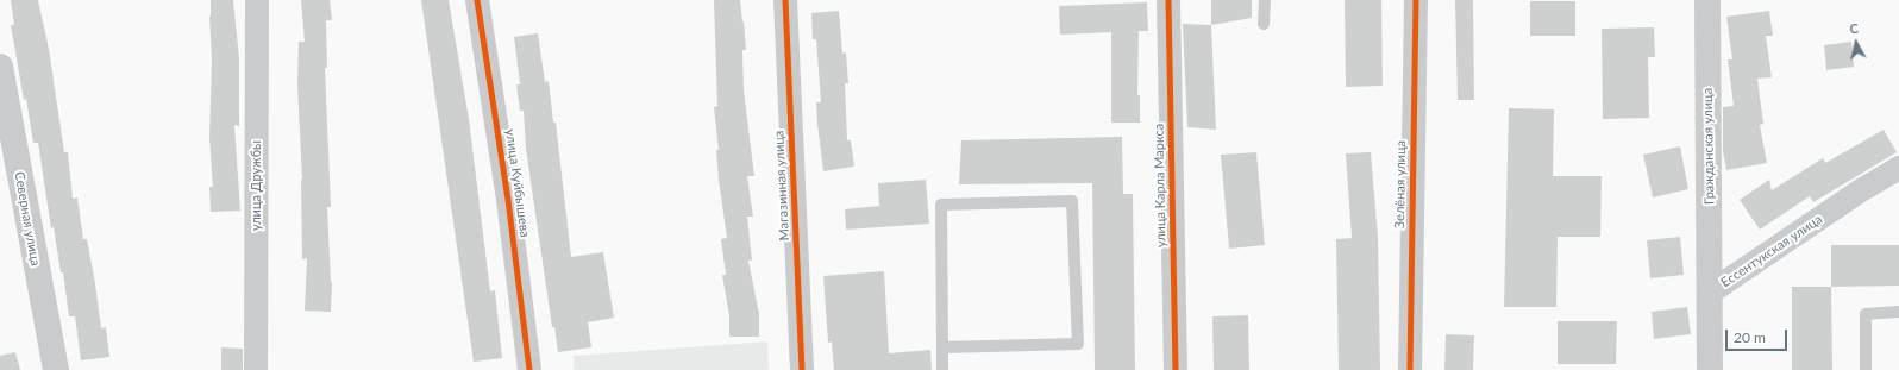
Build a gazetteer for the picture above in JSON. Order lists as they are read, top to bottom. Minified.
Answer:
{"streets":{"street":["Гражданская улица","улица Куйбышева","Зелёная улица","улица Дружбы","Магазинная улица","улица Карла Маркса","Северная улица","Ессентукская улица"]},"crossings":[["Гражданская улица","Ессентукская улица"]],"scale_bar":"20 m","north":"top"}
